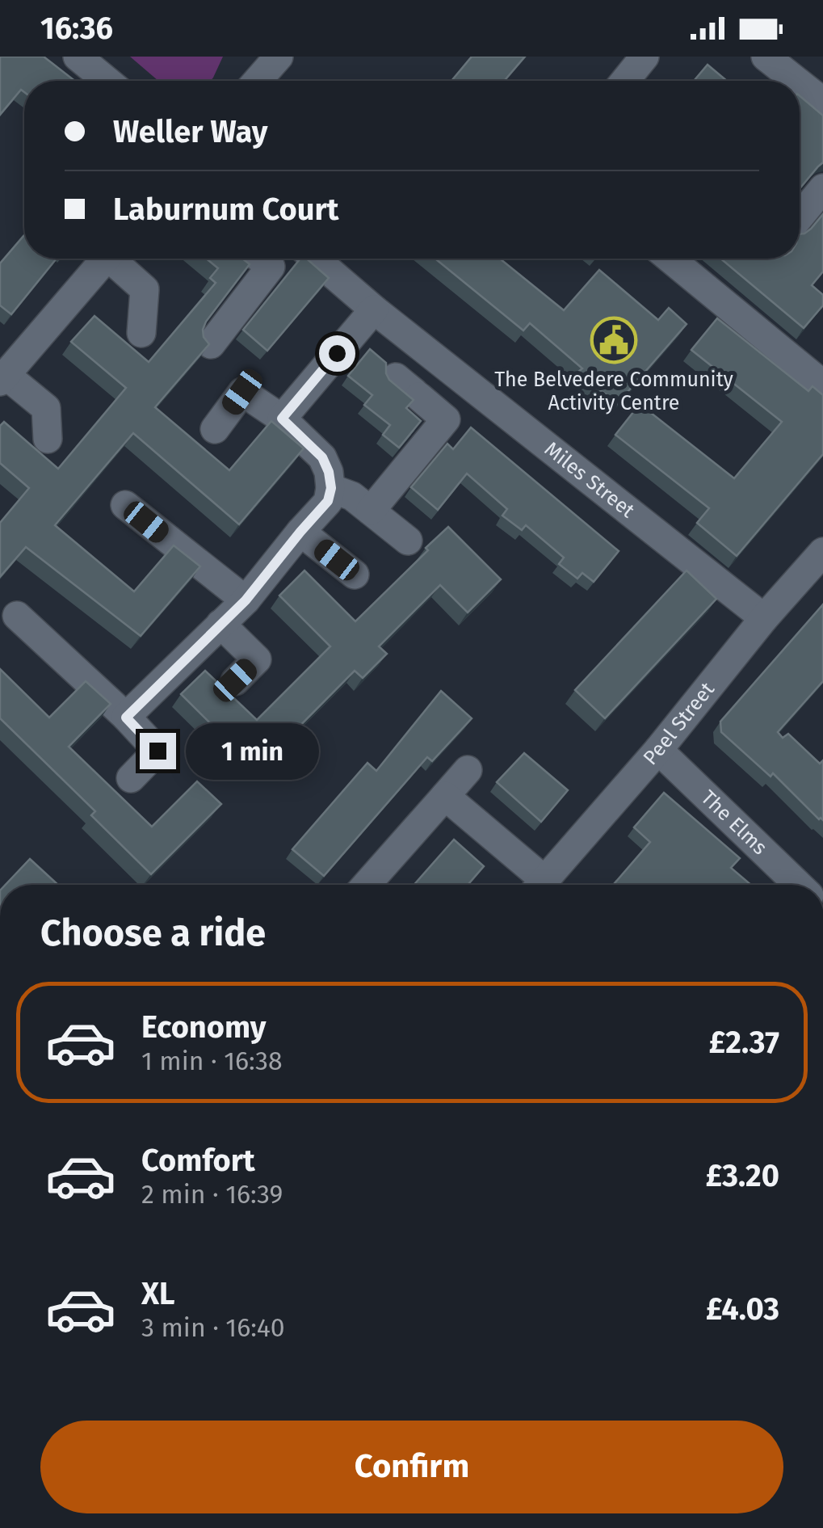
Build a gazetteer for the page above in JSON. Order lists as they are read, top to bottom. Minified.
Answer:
{"streets":{"street":["Miles Street","Peel Street","The Elms"]},"crossings":[["Miles Street","Peel Street"],["Peel Street","The Elms"]],"places":{"public building":["The Belvedere Community Activity Centre"]},"page":{"status":"16:36","banner":["Weller Way","Laburnum Court"],"bubble":"1 min","heading":"Choose a ride","list":[{"name":"Economy","note":"1 min · 16:38","value":"£2.37"},{"name":"Comfort","note":"2 min · 16:39","value":"£3.20"},{"name":"XL","note":"3 min · 16:40","value":"£4.03"}],"buttons":"Confirm"}}
